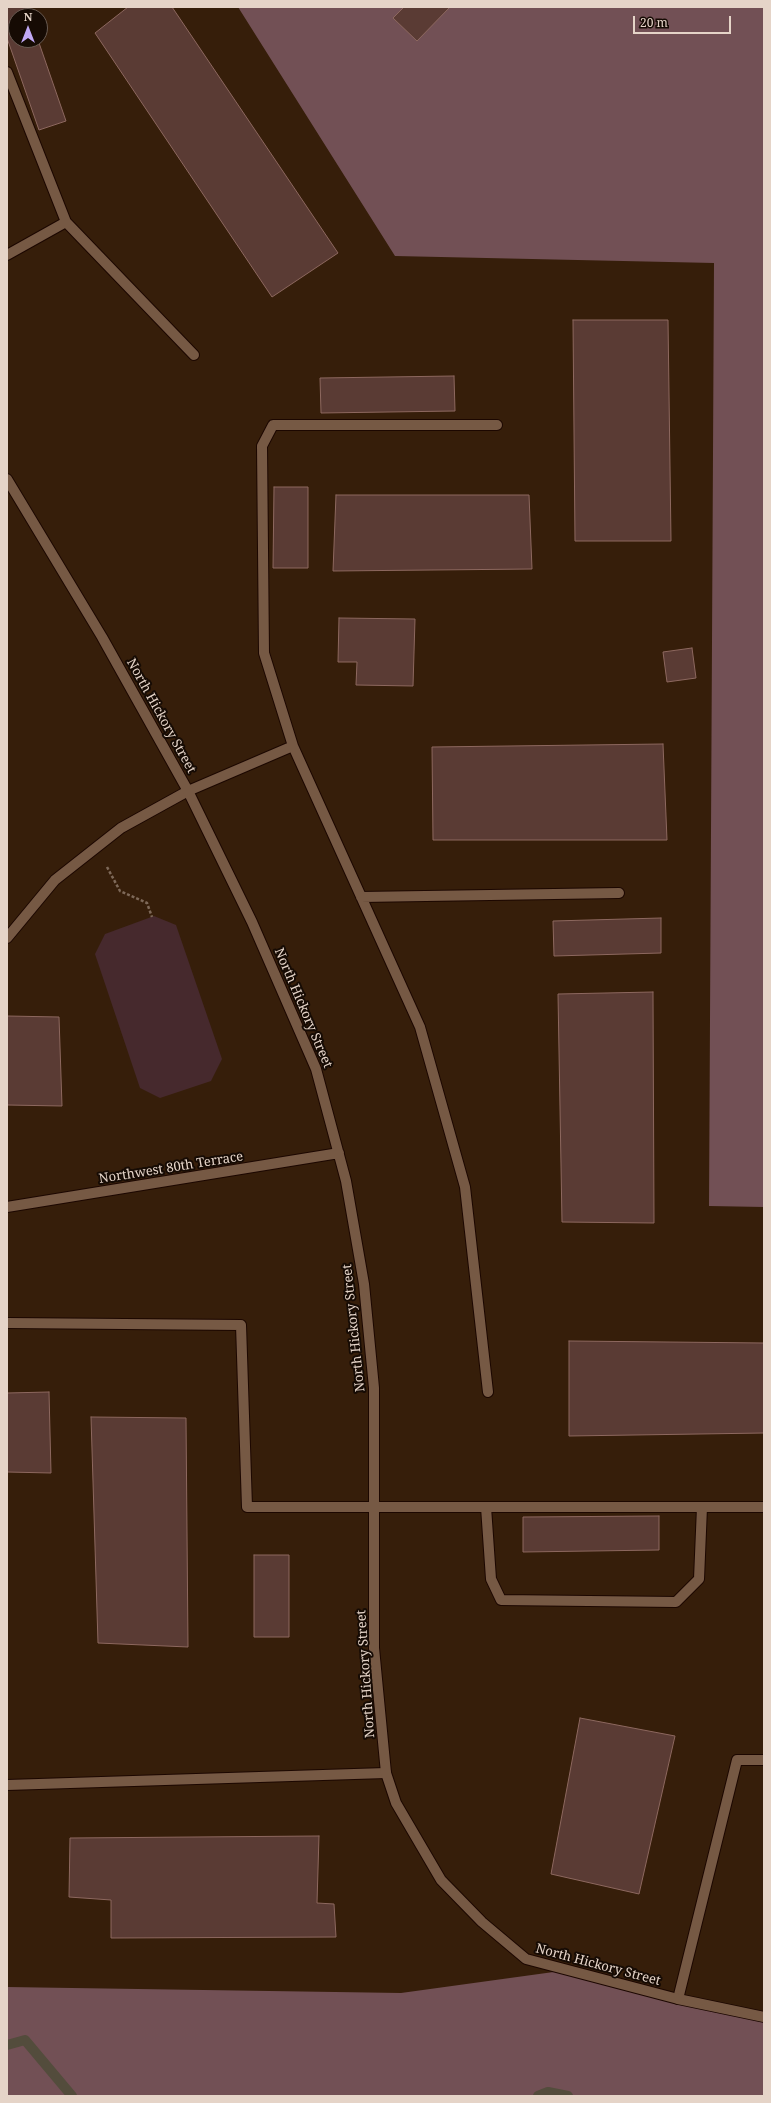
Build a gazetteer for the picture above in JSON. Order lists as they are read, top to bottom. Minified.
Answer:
{"streets":{"street":["North Hickory Street","Northwest 80th Terrace"]},"crossings":[["North Hickory Street","Northwest 80th Terrace"]],"scale_bar":"20 m","north":"top"}
